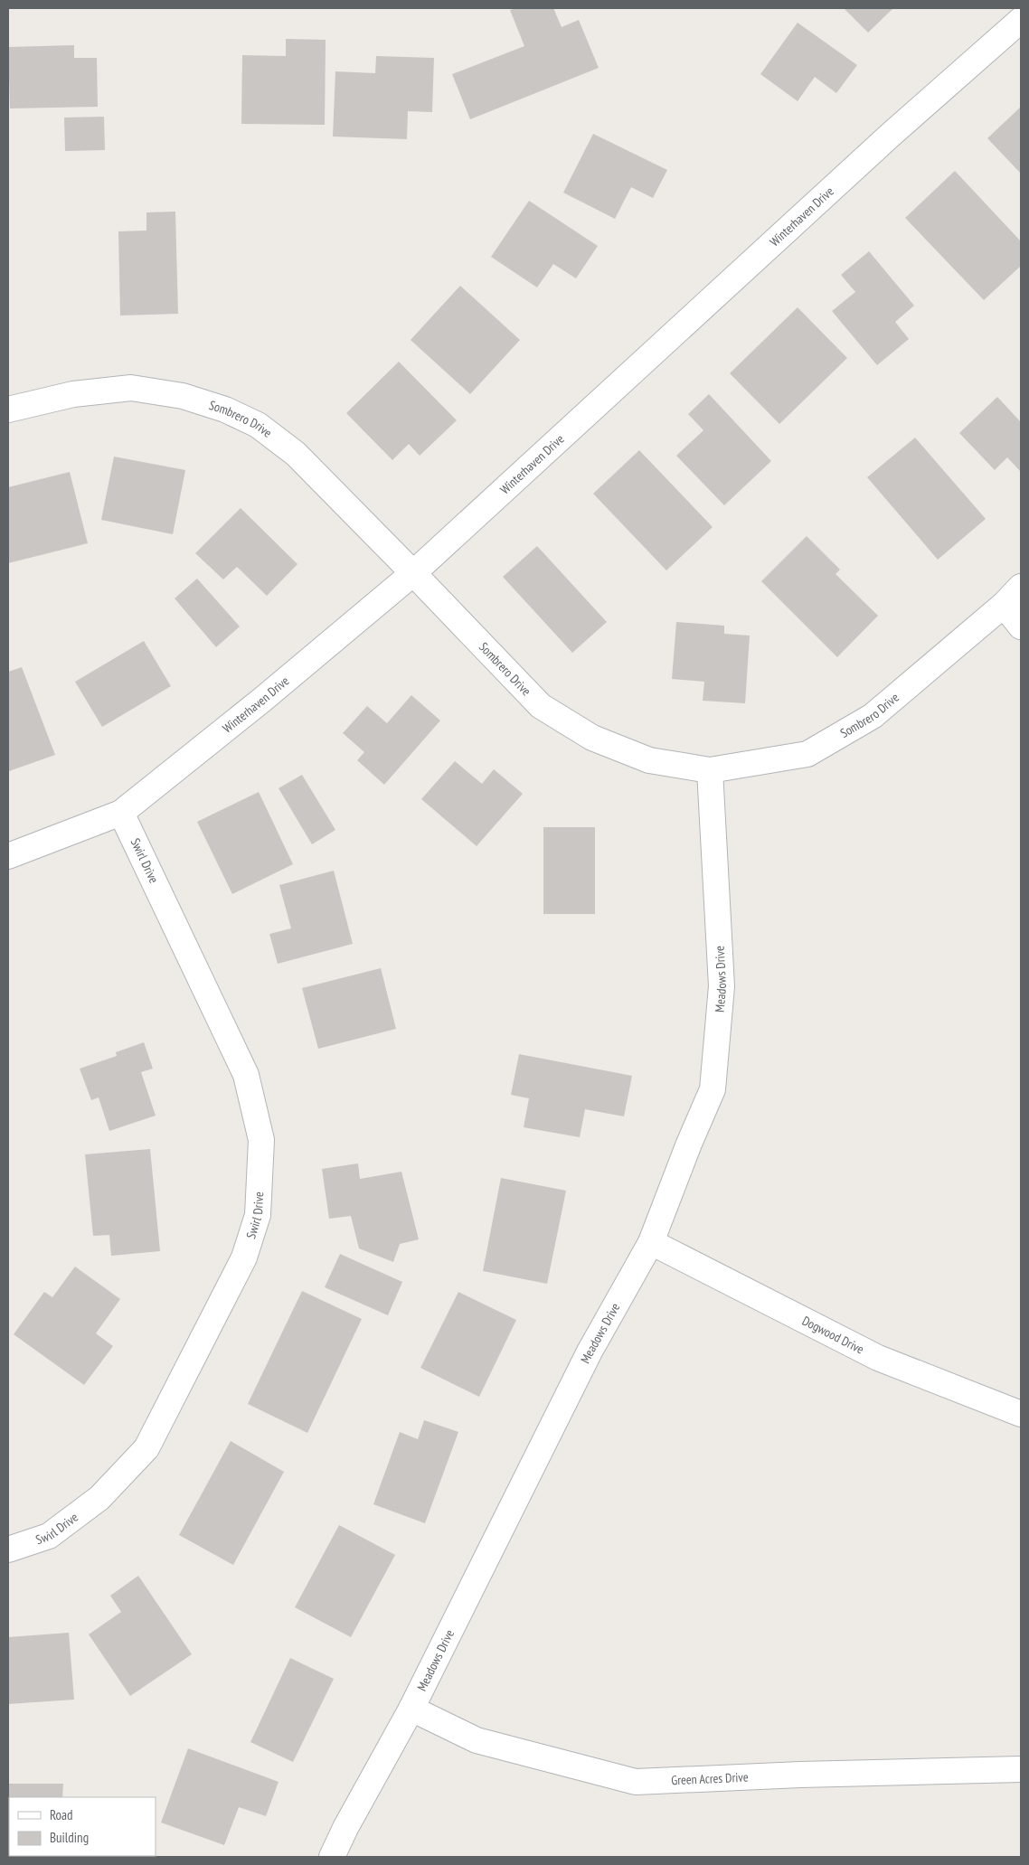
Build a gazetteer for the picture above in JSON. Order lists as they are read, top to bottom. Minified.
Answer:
{"streets":{"street":["Winterhaven Drive","Sombrero Drive","Swirl Drive","Meadows Drive","Dogwood Drive","Green Acres Drive"]},"crossings":[["Winterhaven Drive","Sombrero Drive"],["Winterhaven Drive","Swirl Drive"],["Sombrero Drive","Meadows Drive"],["Meadows Drive","Dogwood Drive"],["Meadows Drive","Green Acres Drive"]],"legend":["Road","Building"]}
